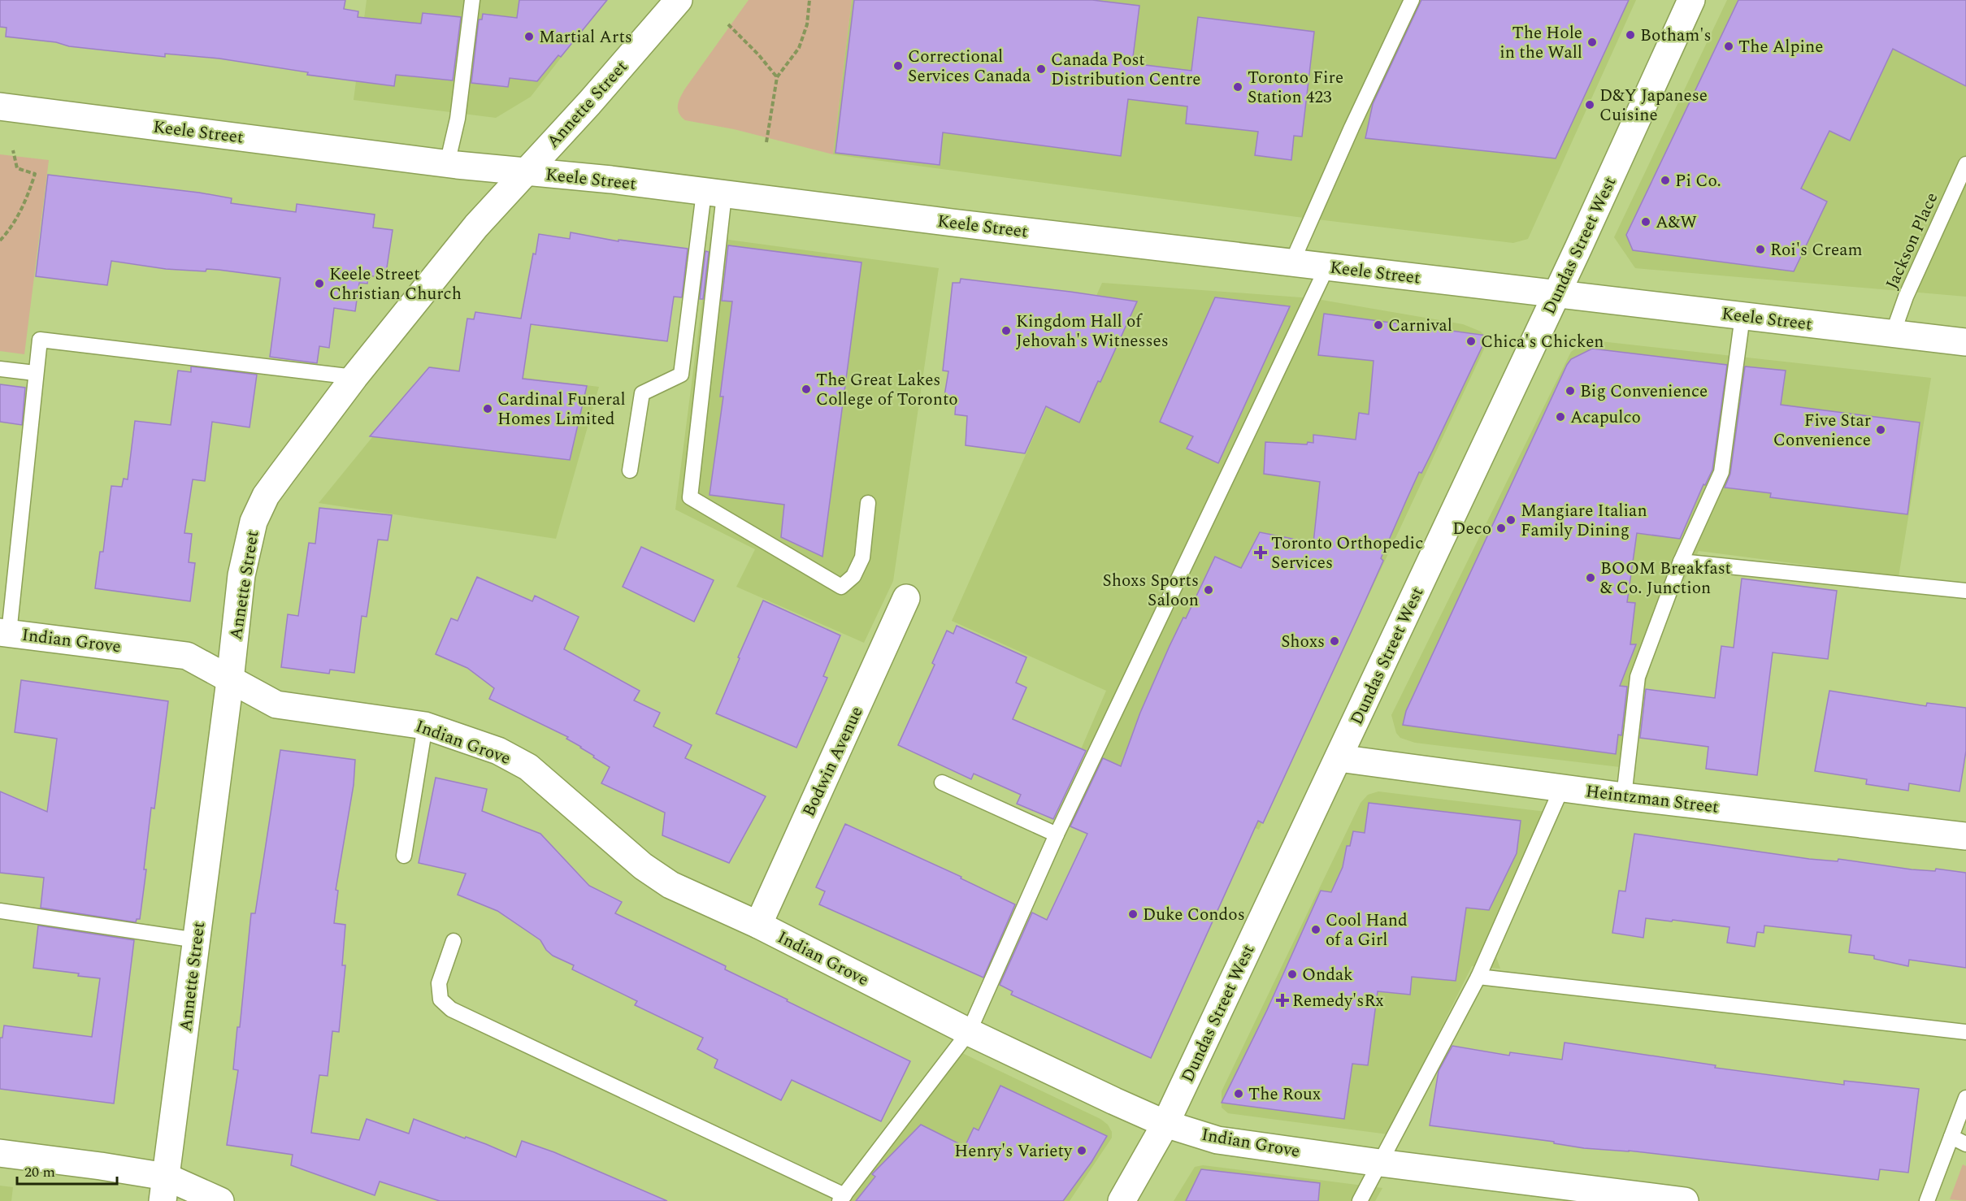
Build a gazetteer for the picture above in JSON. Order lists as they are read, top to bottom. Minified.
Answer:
{"streets":{"street":["Annette Street","Keele Street","Dundas Street West","Indian Grove","Bodwin Avenue","Heintzman Street"],"lane":["Jackson Place"]},"crossings":[["Annette Street","Keele Street"],["Annette Street","Indian Grove"],["Keele Street","Jackson Place"],["Keele Street","Dundas Street West"],["Dundas Street West","Indian Grove"],["Dundas Street West","Heintzman Street"],["Indian Grove","Bodwin Avenue"]],"places":{"other":["Botham's","Martial Arts","The Hole in the Wall","The Alpine","Correctional Services Canada","Canada Post Distribution Centre","Toronto Fire Station 423","D&Y Japanese Cuisine","Pi Co.","A&W","Roi's Cream","Keele Street Christian Church","Carnival","Kingdom Hall of Jehovah's Witnesses","Chica's Chicken","The Great Lakes College of Toronto","Big Convenience","Cardinal Funeral Homes Limited","Acapulco","Five Star Convenience","Mangiare Italian Family Dining","Deco","BOOM Breakfast & Co. Junction","Shoxs Sports Saloon","Shoxs","Duke Condos","Cool Hand of a Girl","Ondak","The Roux","Henry's Variety"],"health":["Toronto Orthopedic Services","Remedy'sRx"]},"scale_bar":"20 m"}
